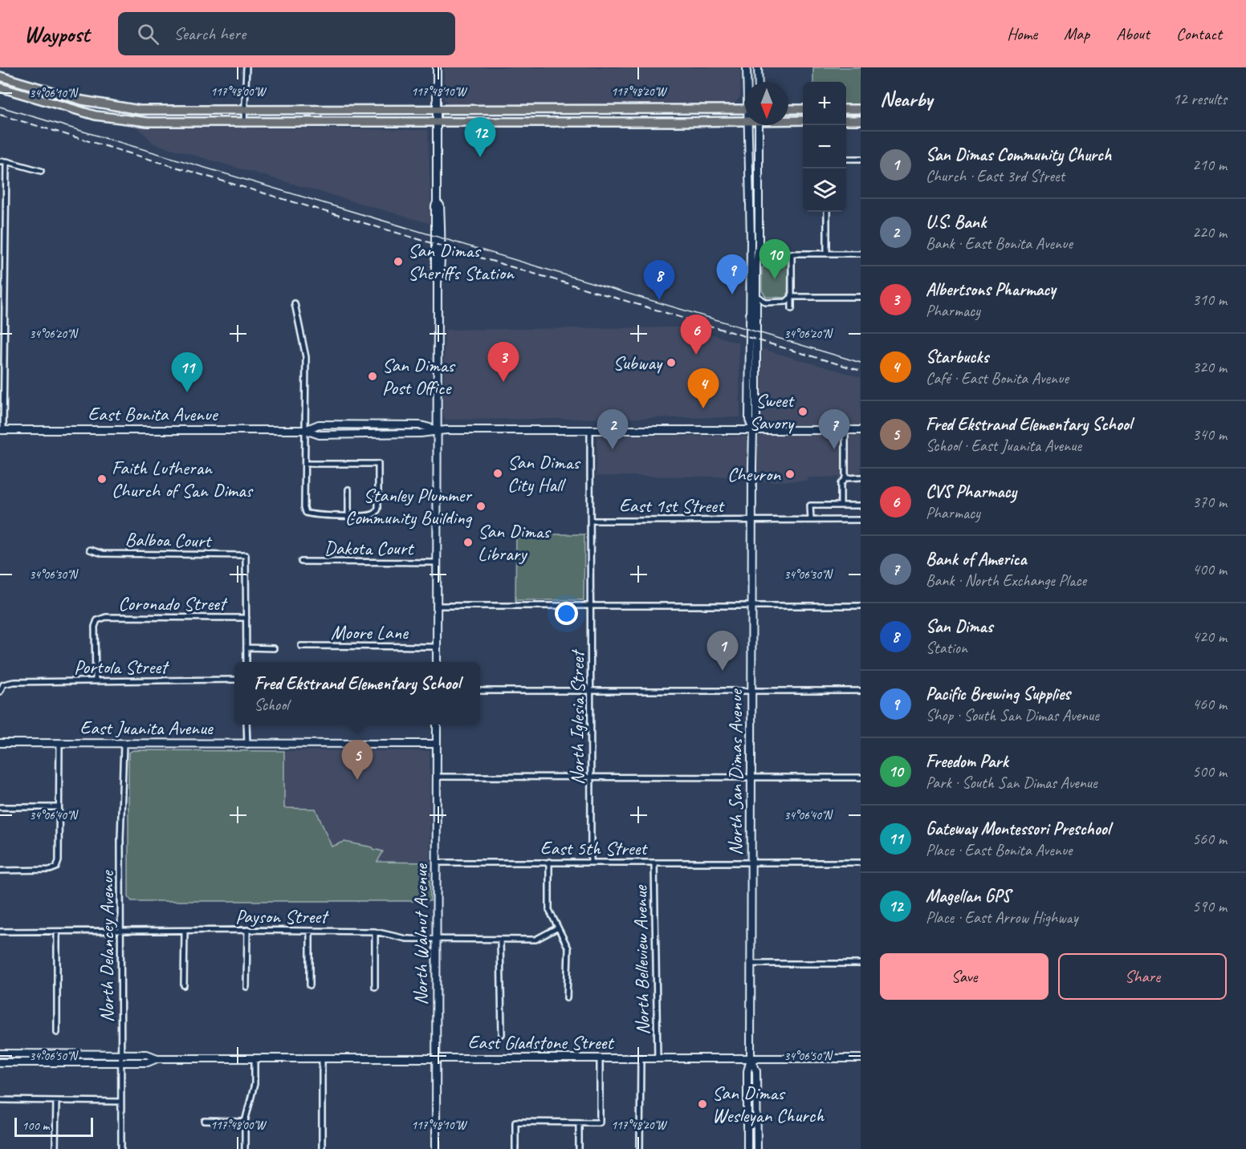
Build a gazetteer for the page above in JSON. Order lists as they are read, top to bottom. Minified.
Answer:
{"streets":{"main road":["East Bonita Avenue","East Juanita Avenue","North San Dimas Avenue","North Walnut Avenue","East Gladstone Street"],"street":["East 1st Street","Balboa Court","Dakota Court","Coronado Street","Moore Lane","Portola Street","North Iglesia Street","East 5th Street","Payson Street","North Delancey Avenue","North Belleview Avenue"]},"crossings":[["East Bonita Avenue","North Iglesia Street"],["East Bonita Avenue","North San Dimas Avenue"],["East 1st Street","North Iglesia Street"],["East 1st Street","North San Dimas Avenue"],["Balboa Court","Coronado Street"],["Coronado Street","Portola Street"],["North Iglesia Street","East 5th Street"],["East Juanita Avenue","North Walnut Avenue"],["East Juanita Avenue","North Delancey Avenue"],["North San Dimas Avenue","East 5th Street"],["North San Dimas Avenue","East Gladstone Street"],["East 5th Street","North Walnut Avenue"],["East 5th Street","North Belleview Avenue"],["Payson Street","North Walnut Avenue"],["Payson Street","North Delancey Avenue"],["North Walnut Avenue","East Gladstone Street"],["North Delancey Avenue","East Gladstone Street"],["North Belleview Avenue","East Gladstone Street"]],"places":["San Dimas Sheriffs Station","Subway","San Dimas Post Office","Sweet Savory","San Dimas City Hall","Chevron","Faith Lutheran Church of San Dimas","Stanley Plummer Community Building","San Dimas Library","San Dimas Wesleyan Church"],"scale_bar":"100 m","north":"bottom","page":{"header":"Waypost","search":"Search here","nav":["Home","Map","About","Contact"],"heading":["Nearby","12 results"],"map_buttons":["+","−"],"pins":["12","10","9","8","6","3","11","4","2","7","1","5"],"list":[{"mark":"1","name":"San Dimas Community Church","note":"Church · East 3rd Street","value":"210 m"},{"mark":"2","name":"U.S. Bank","note":"Bank · East Bonita Avenue","value":"220 m"},{"mark":"3","name":"Albertsons Pharmacy","note":"Pharmacy","value":"310 m"},{"mark":"4","name":"Starbucks","note":"Café · East Bonita Avenue","value":"320 m"},{"mark":"5","name":"Fred Ekstrand Elementary School","note":"School · East Juanita Avenue","value":"340 m"},{"mark":"6","name":"CVS Pharmacy","note":"Pharmacy","value":"370 m"},{"mark":"7","name":"Bank of America","note":"Bank · North Exchange Place","value":"400 m"},{"mark":"8","name":"San Dimas","note":"Station","value":"420 m"},{"mark":"9","name":"Pacific Brewing Supplies","note":"Shop · South San Dimas Avenue","value":"460 m"},{"mark":"10","name":"Freedom Park","note":"Park · South San Dimas Avenue","value":"500 m"},{"mark":"11","name":"Gateway Montessori Preschool","note":"Place · East Bonita Avenue","value":"560 m"},{"mark":"12","name":"Magellan GPS","note":"Place · East Arrow Highway","value":"590 m"}],"popup":["Fred Ekstrand Elementary School","School"],"buttons":["Save","Share"],"scale":"100 m"},"coordinates":["117°48'00\"W","117°48'10\"W","117°48'20\"W","34°06'10\"N","34°06'20\"N","34°06'30\"N","34°06'40\"N","34°06'50\"N"]}
